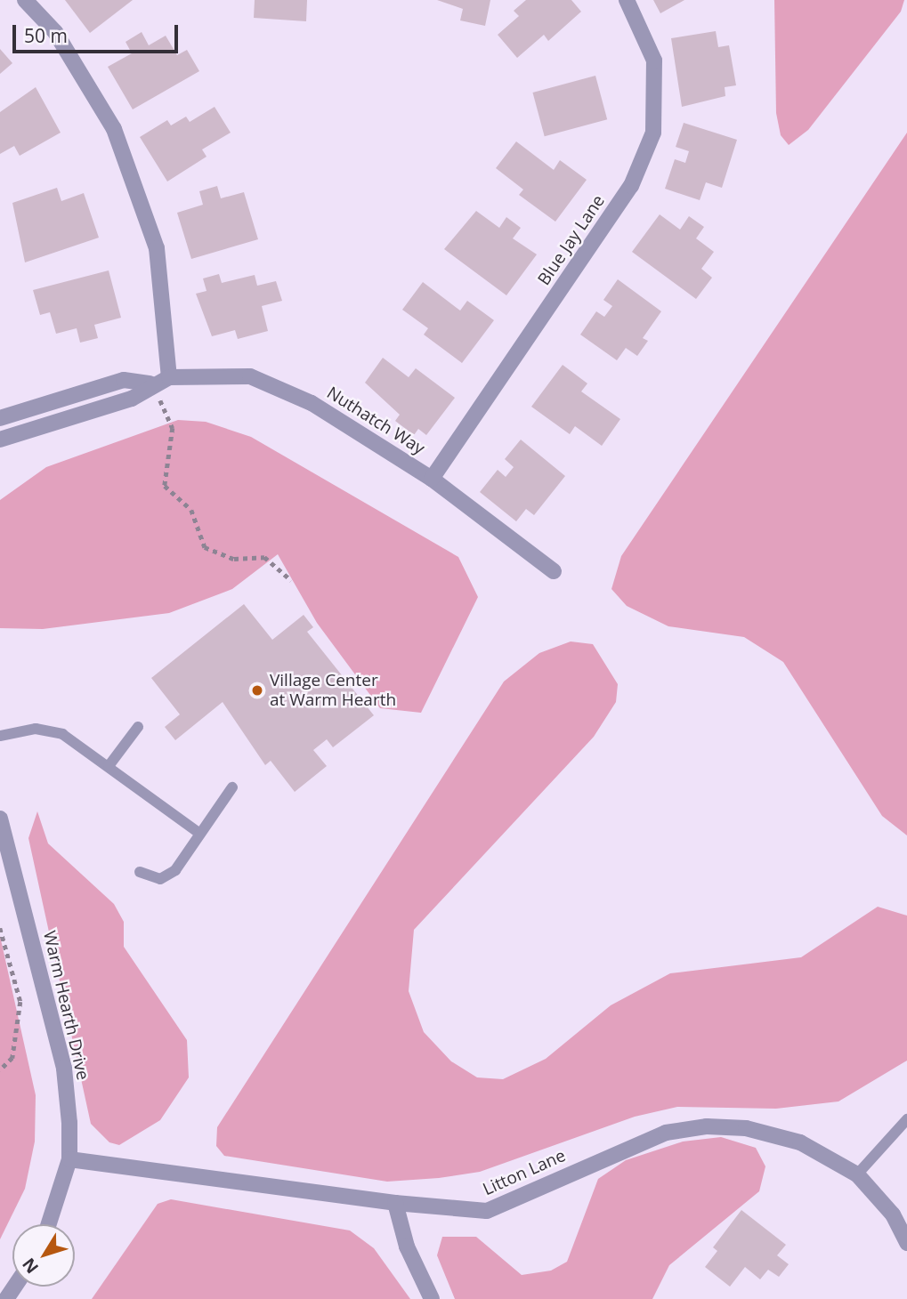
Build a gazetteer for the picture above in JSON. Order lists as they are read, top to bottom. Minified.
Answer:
{"streets":{"street":["Blue Jay Lane","Nuthatch Way","Warm Hearth Drive","Litton Lane"]},"crossings":[["Blue Jay Lane","Nuthatch Way"],["Warm Hearth Drive","Litton Lane"]],"places":["Village Center at Warm Hearth"],"scale_bar":"50 m","north":"bottom left"}
